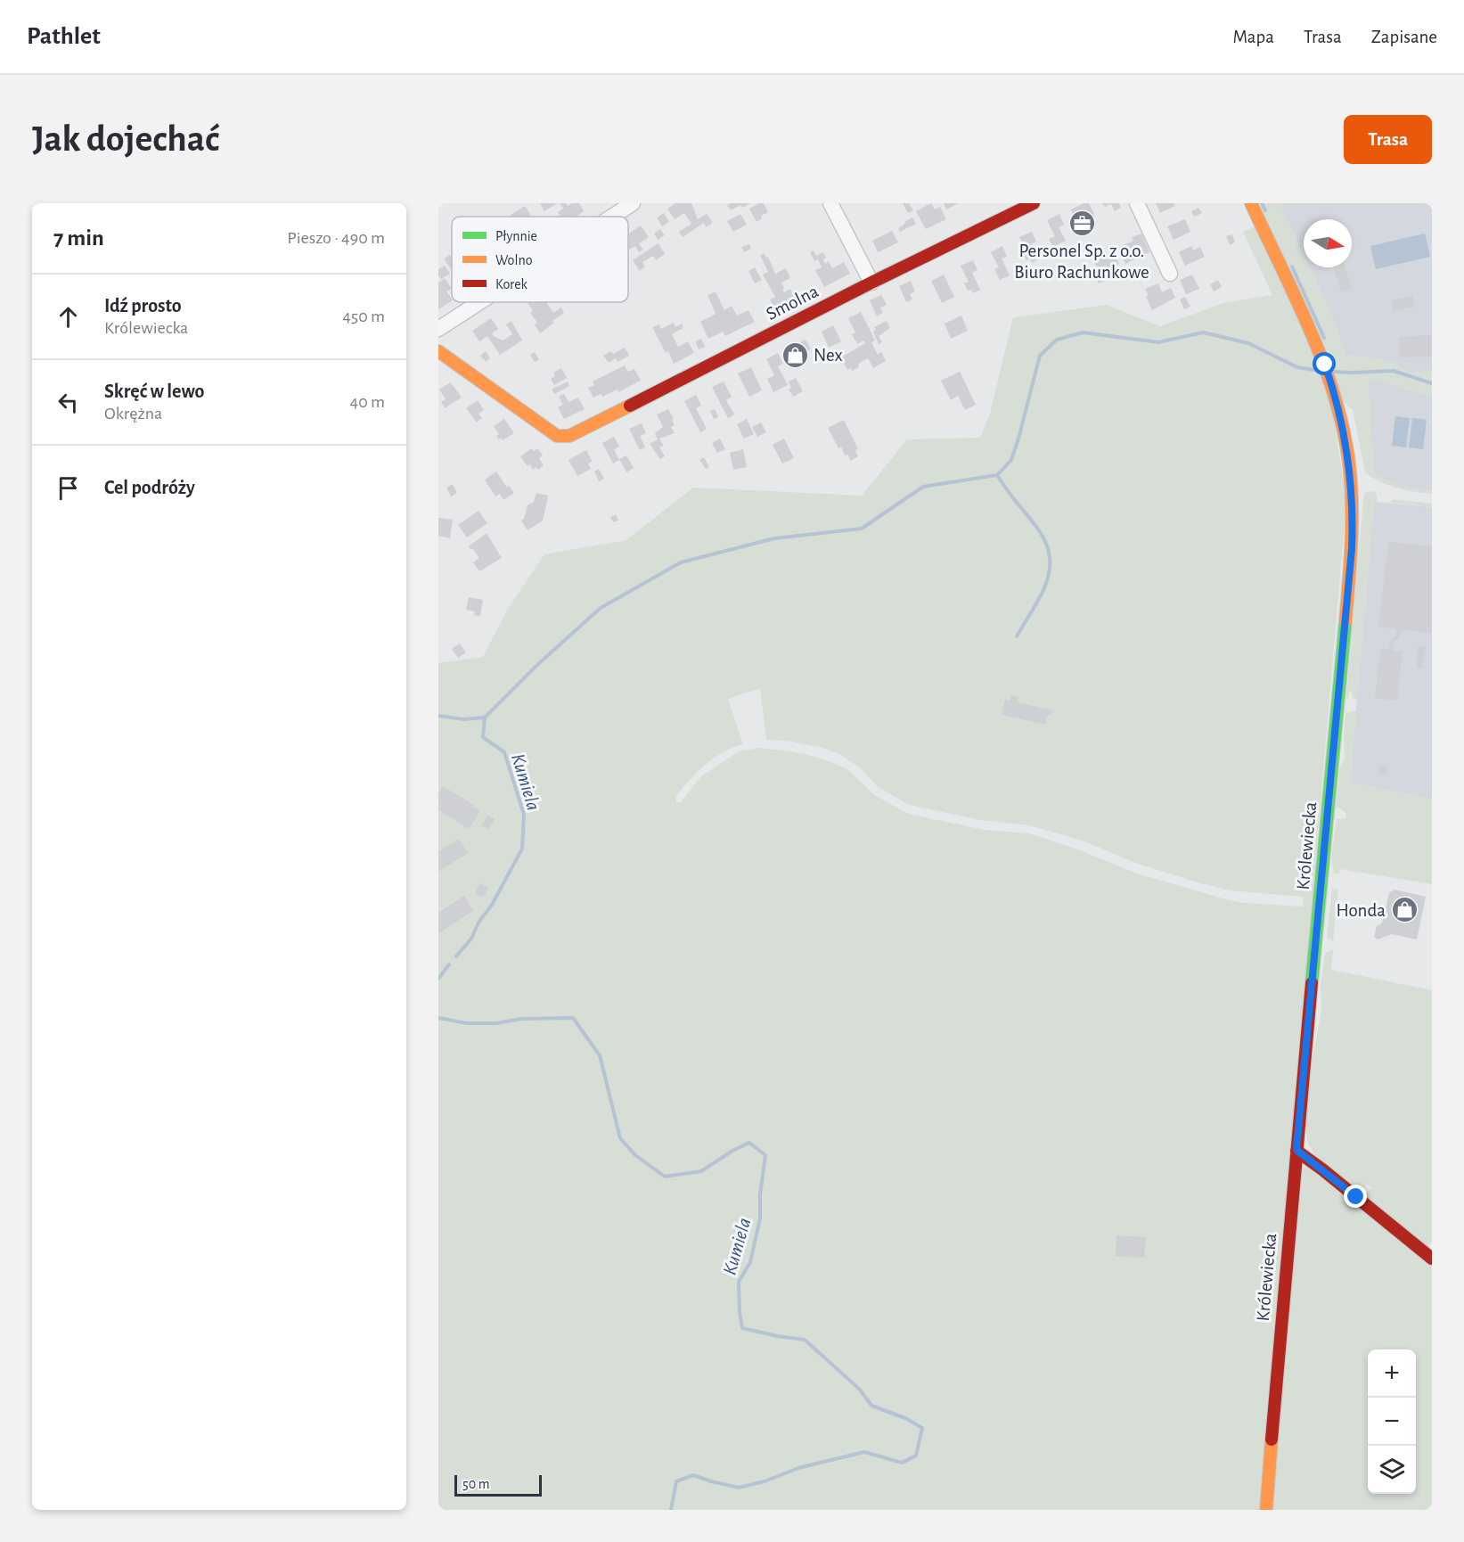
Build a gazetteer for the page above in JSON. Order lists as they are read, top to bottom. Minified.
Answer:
{"streets":{"main road":["Smolna","Królewiecka"]},"water":["Kumiela"],"places":{"office":["Personel Sp. z o.o. Biuro Rachunkowe"],"shop":["Nex","Honda"]},"legend":["Płynnie","Wolno","Korek"],"scale_bar":"50 m","north":"right","page":{"header":"Pathlet","nav":["Mapa","Trasa","Zapisane"],"buttons":"Trasa","title":"Jak dojechać","heading":["7 min","Pieszo · 490 m"],"list":[["Idź prosto","Królewiecka","450 m"],["Skręć w lewo","Okrężna","40 m"],"Cel podróży"],"map_buttons":["+","−"],"scale":"50 m"}}
